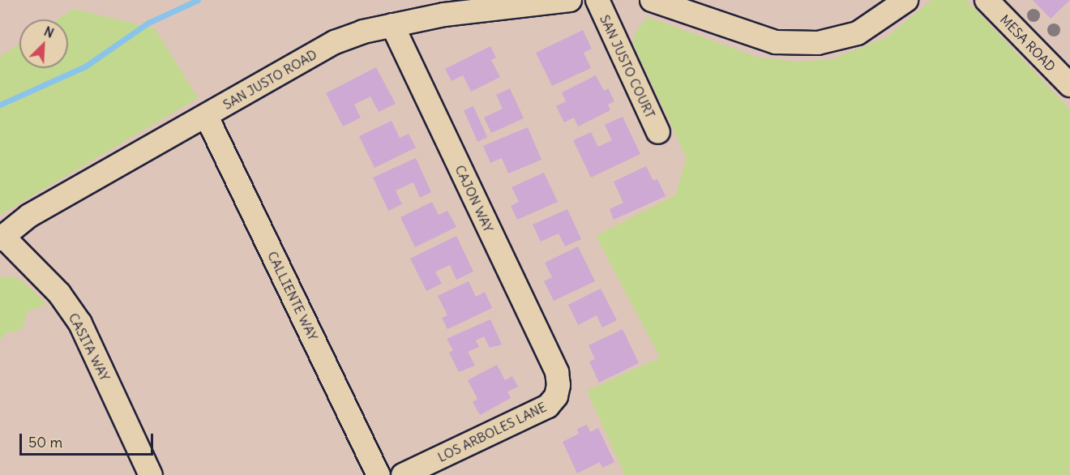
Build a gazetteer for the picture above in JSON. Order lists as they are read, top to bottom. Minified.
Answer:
{"streets":{"street":["MESA ROAD","SAN JUSTO COURT","SAN JUSTO ROAD","CAJON WAY","CALLIENTE WAY","CASITA WAY","LOS ARBOLES LANE"]},"crossings":[["SAN JUSTO ROAD","CAJON WAY"],["SAN JUSTO ROAD","CALLIENTE WAY"],["SAN JUSTO ROAD","CASITA WAY"],["CAJON WAY","LOS ARBOLES LANE"]],"scale_bar":"50 m","north":"top right"}
